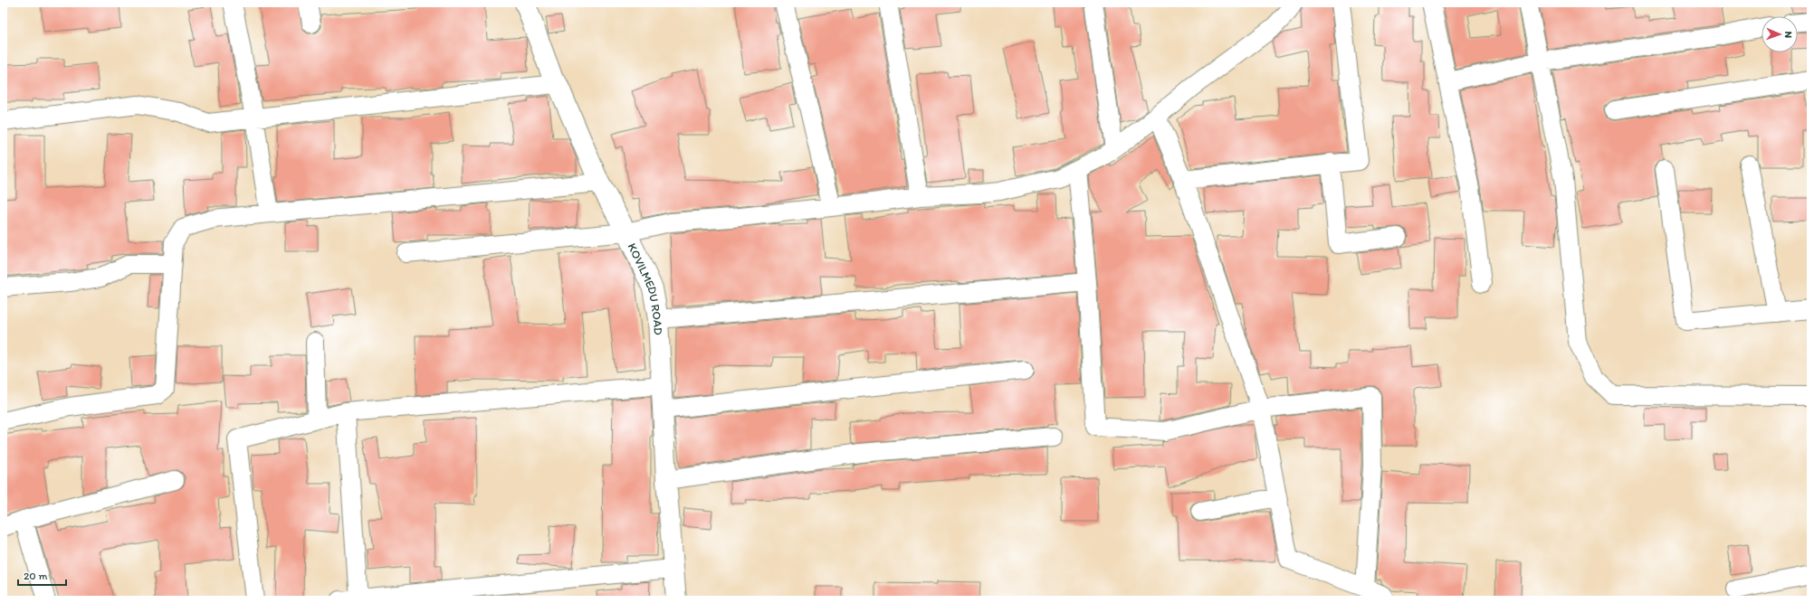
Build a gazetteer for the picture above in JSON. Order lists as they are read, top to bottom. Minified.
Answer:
{"streets":{"street":["KOVILMEDU ROAD"]},"scale_bar":"20 m","north":"right"}
